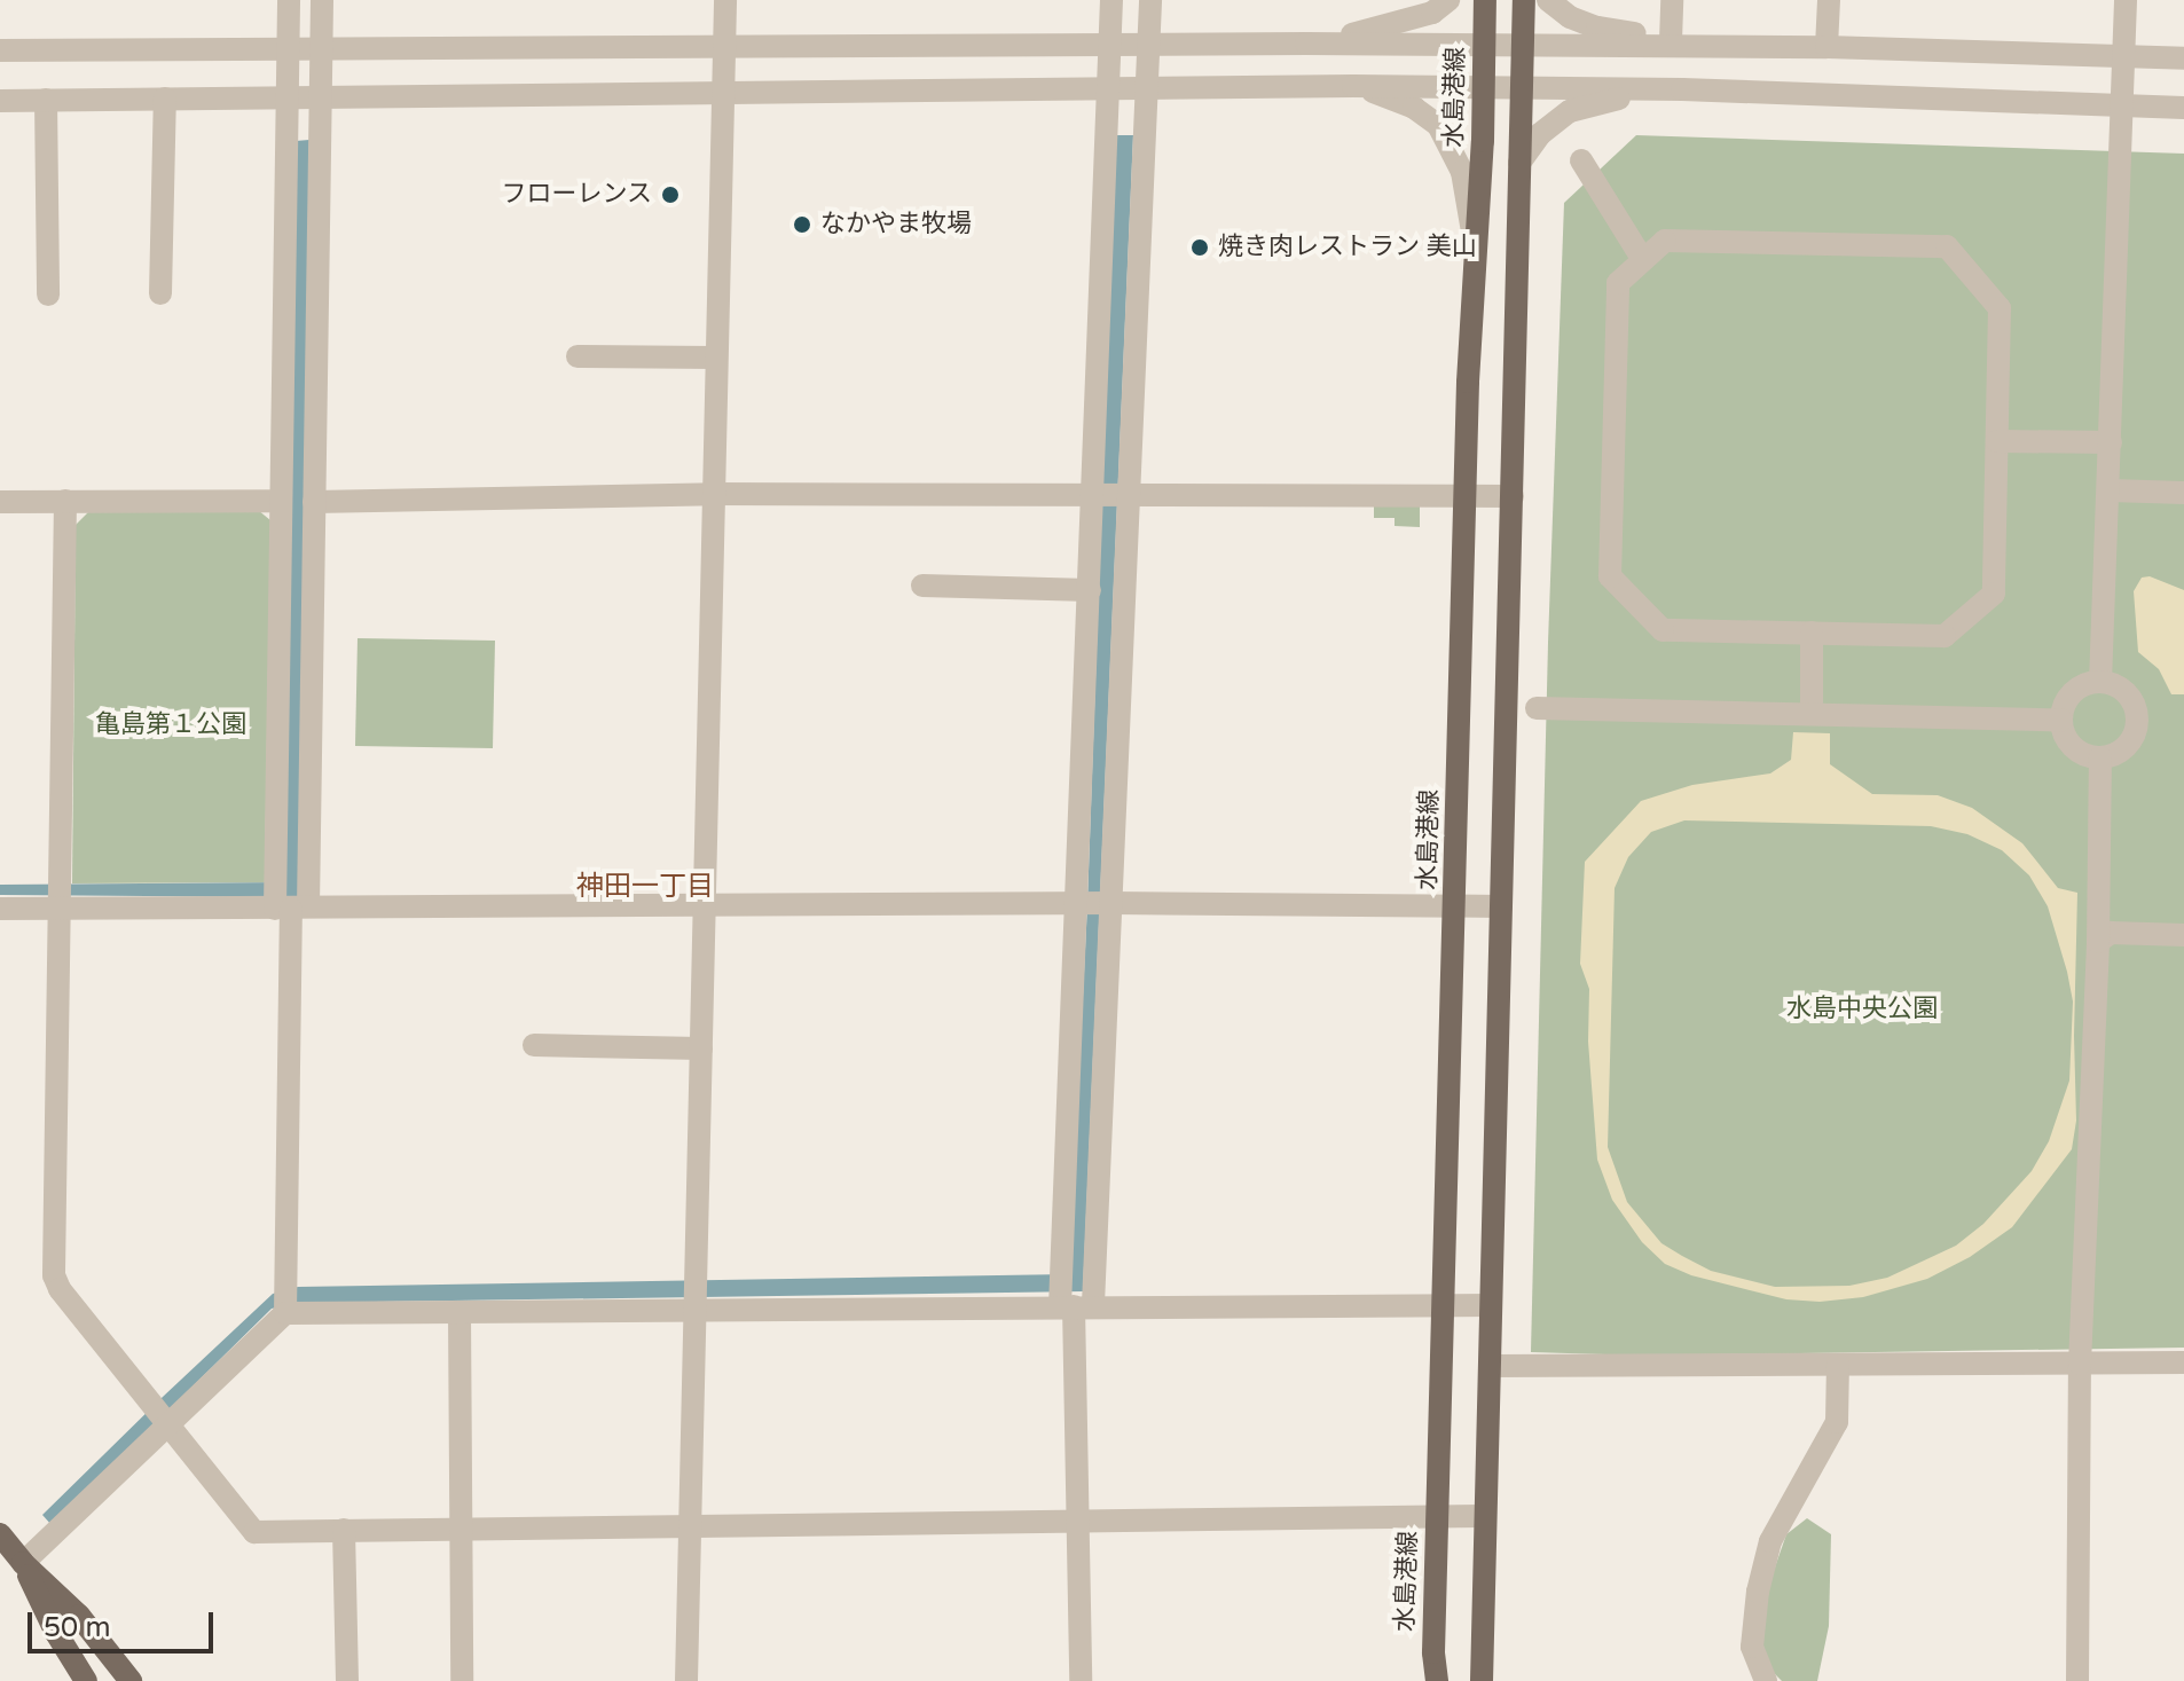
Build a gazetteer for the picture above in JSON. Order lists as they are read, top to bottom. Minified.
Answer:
{"streets":{"main road":["水島港線"]},"districts":["神田一丁目"],"parks":["亀島第１公園","水島中央公園"],"places":["フローレンス","なかやま牧場","焼き肉レストラン 美山"],"scale_bar":"50 m"}
